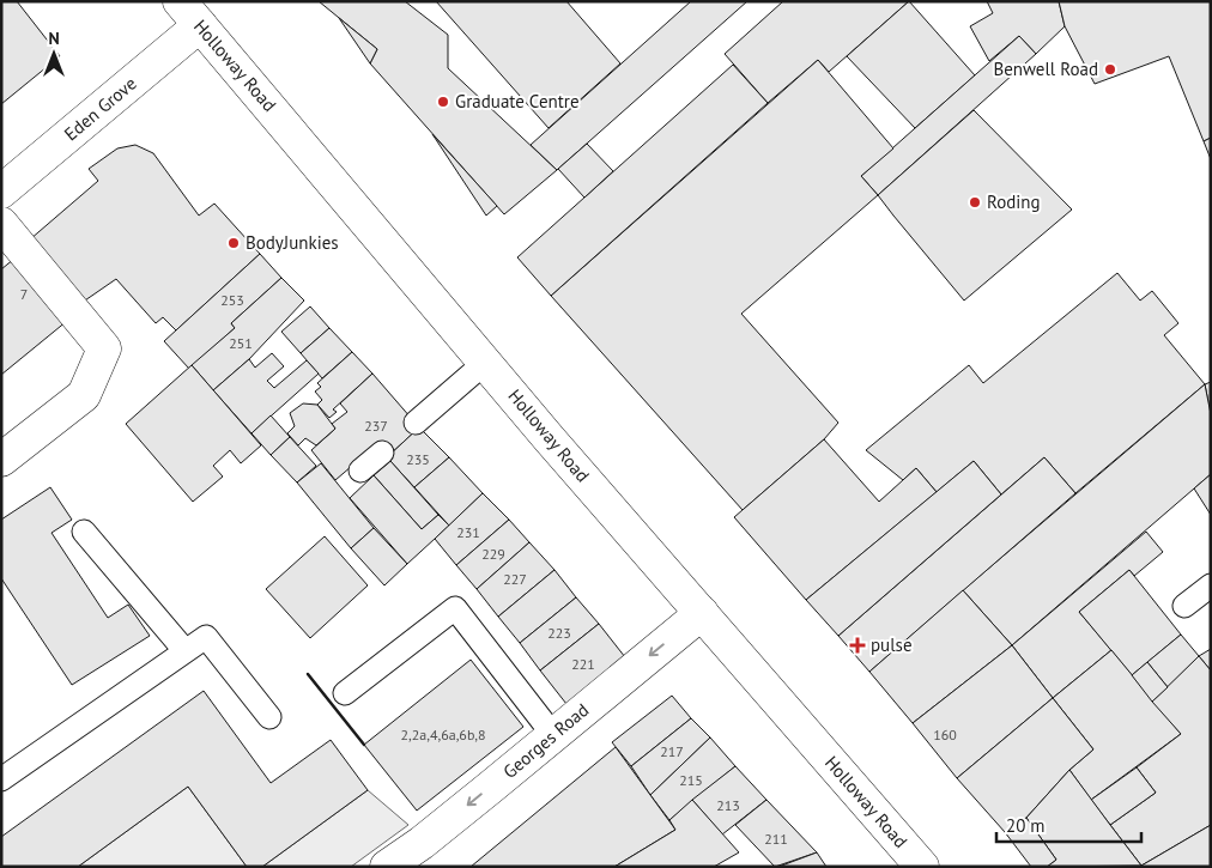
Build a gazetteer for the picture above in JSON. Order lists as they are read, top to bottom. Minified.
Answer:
{"streets":{"main road":["Holloway Road","Eden Grove","Georges Road"]},"crossings":[["Holloway Road","Eden Grove"],["Holloway Road","Georges Road"]],"one_way":["Georges Road"],"places":{"other":["Benwell Road","Graduate Centre","Roding","BodyJunkies"],"health":["pulse"]},"house_numbers":["7","253","251","237","235","231","229","227","223","221","2,2a,4,6a,6b,8","160","217","215","213","211"],"scale_bar":"20 m","north":"top"}
